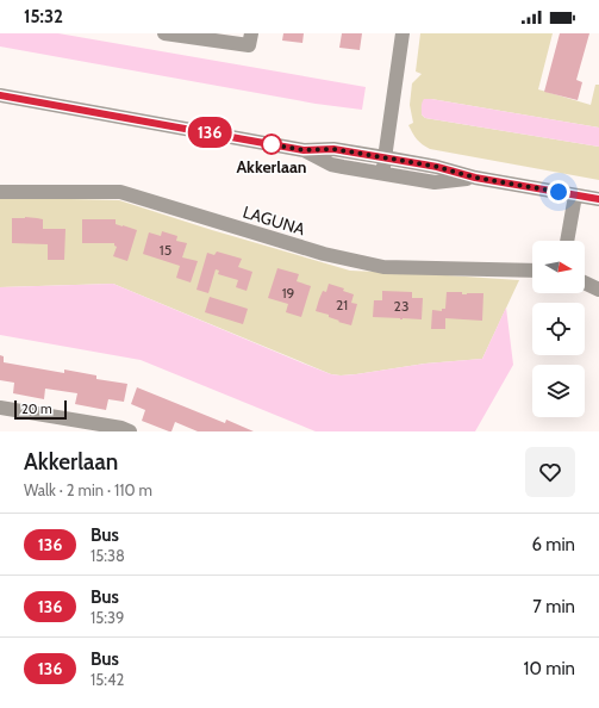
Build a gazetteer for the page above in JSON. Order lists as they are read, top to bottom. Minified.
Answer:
{"streets":{"street":["LAGUNA"]},"places":["Akkerlaan"],"lines":["bus line 136"],"house_numbers":["15","19","21","23"],"scale_bar":"20 m","north":"right","page":{"status":"15:32","on_map":"136","scale":"20 m","heading":["Akkerlaan","Walk · 2 min · 110 m"],"list":[{"mark":"136","name":"Bus","note":"15:38","value":"6 min"},{"mark":"136","name":"Bus","note":"15:39","value":"7 min"},{"mark":"136","name":"Bus","note":"15:42","value":"10 min"}]}}
